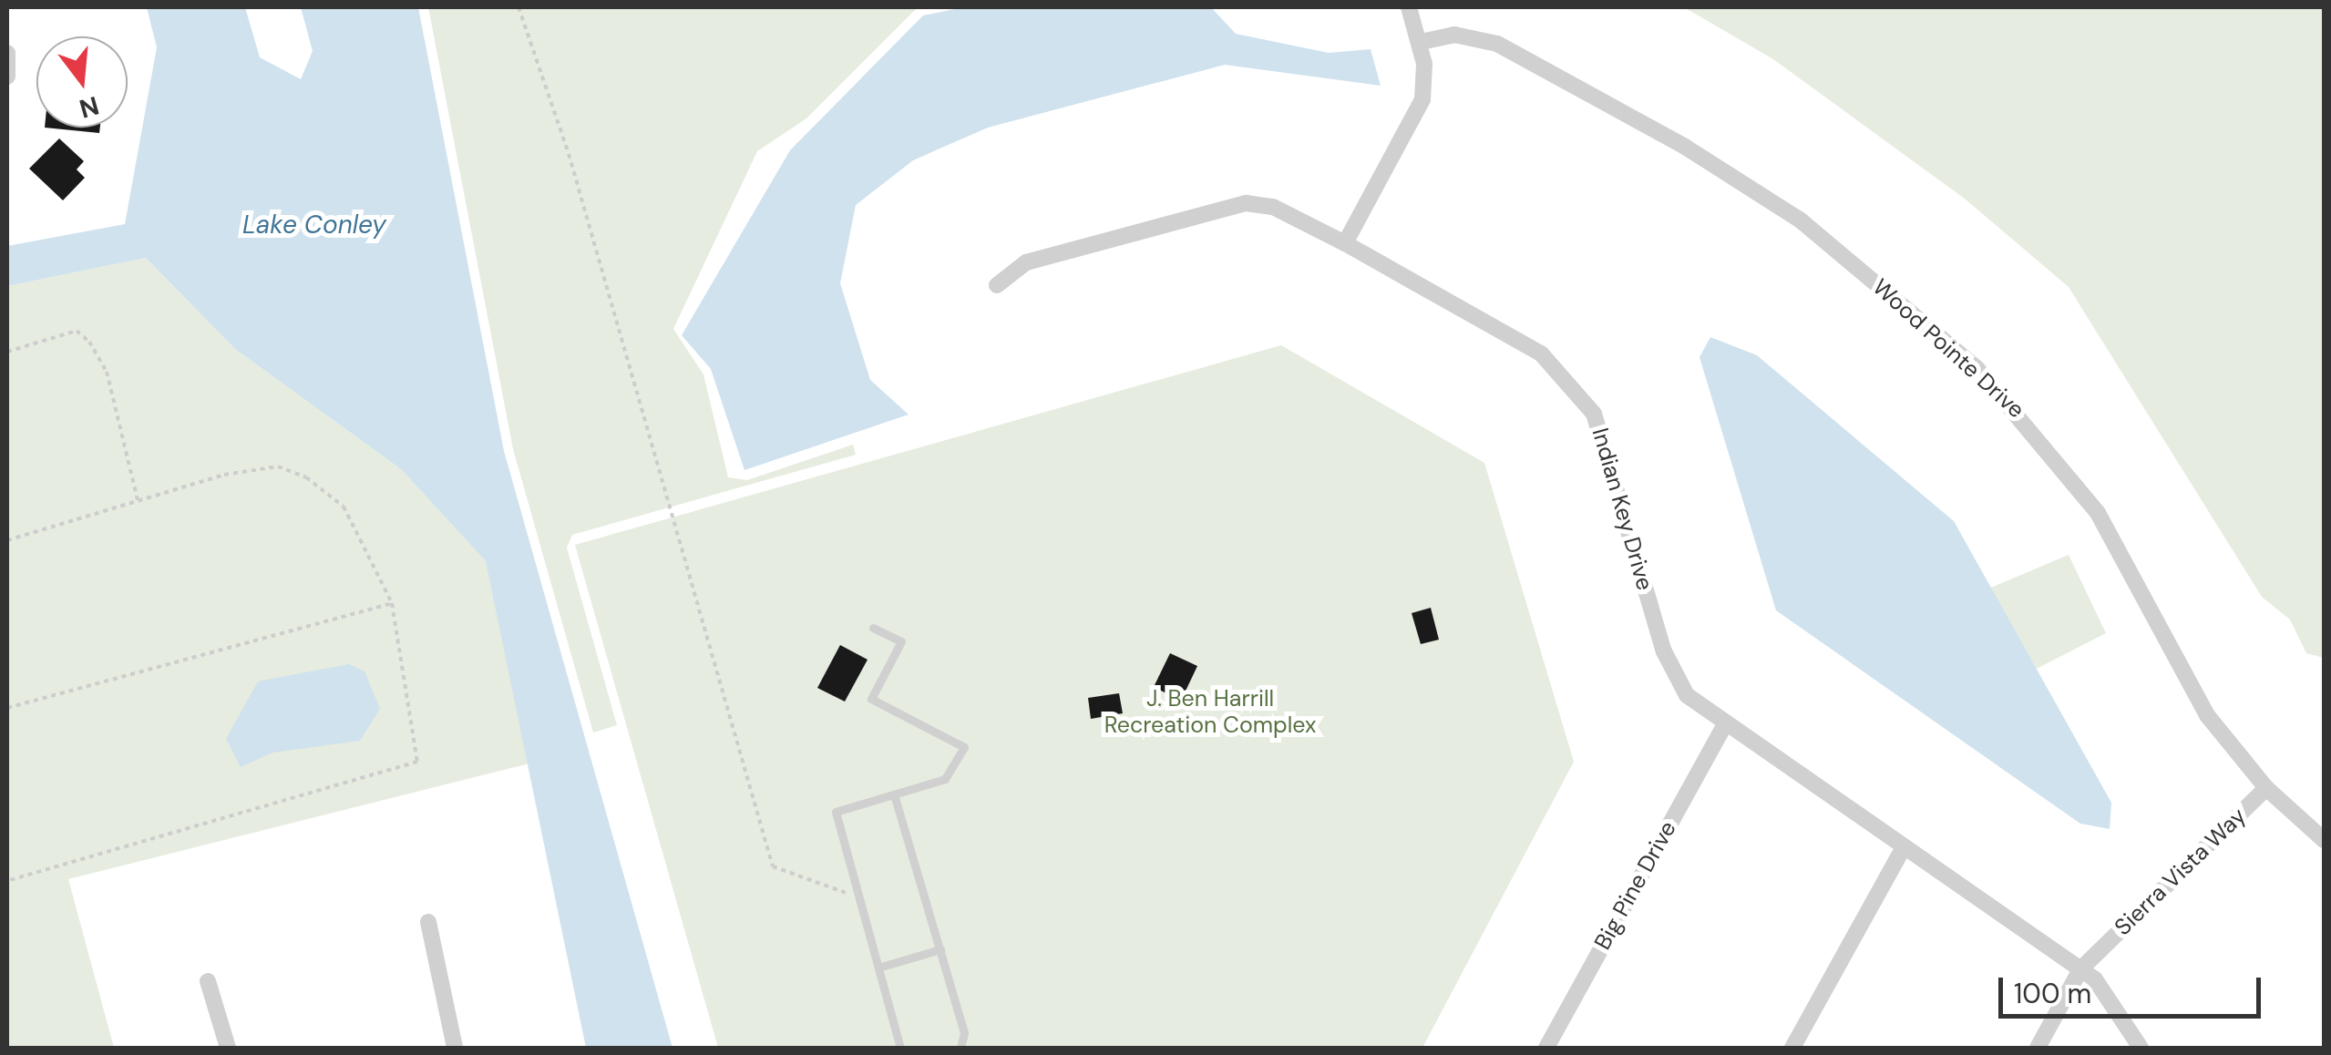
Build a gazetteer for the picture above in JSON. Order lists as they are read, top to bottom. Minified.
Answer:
{"streets":{"street":["Wood Pointe Drive","Indian Key Drive","Sierra Vista Way","Big Pine Drive"]},"crossings":[["Wood Pointe Drive","Sierra Vista Way"],["Indian Key Drive","Sierra Vista Way"],["Indian Key Drive","Big Pine Drive"]],"water":["Lake Conley"],"parks":["J. Ben Harrill Recreation Complex"],"scale_bar":"100 m","north":"bottom"}
